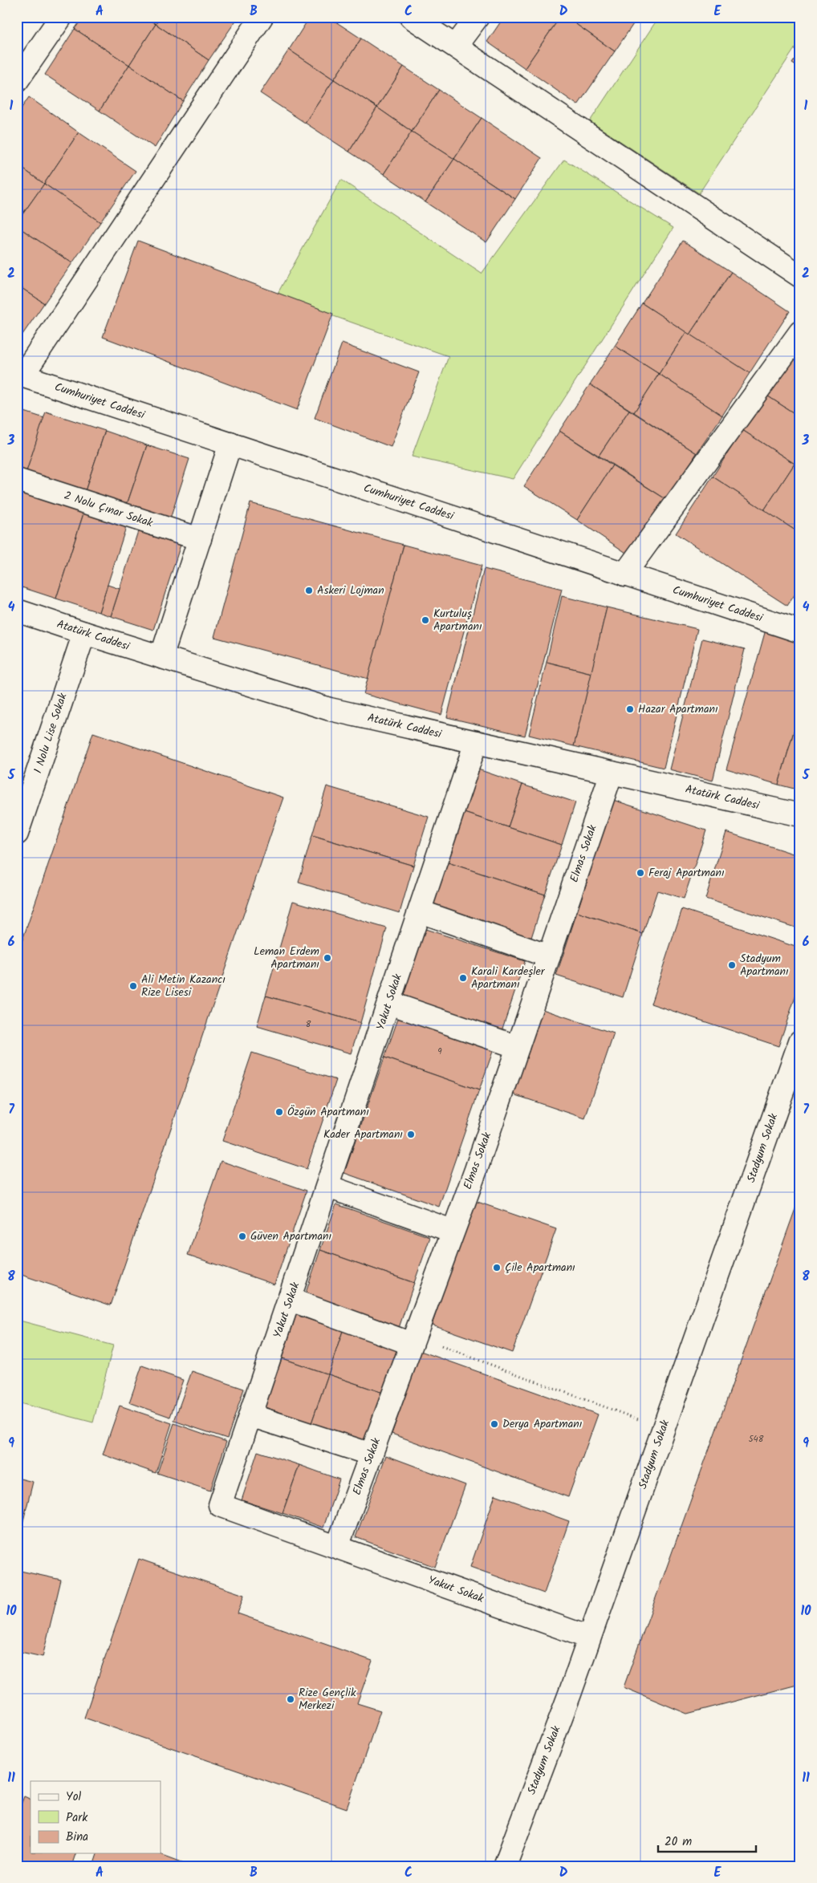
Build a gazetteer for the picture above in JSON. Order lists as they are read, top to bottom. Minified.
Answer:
{"streets":{"street":["Cumhuriyet Caddesi","2 Nolu Çınar Sokak","Atatürk Caddesi","1 Nolu Lise Sokak","Elmas Sokak","Yakut Sokak","Stadyum Sokak"]},"crossings":[["Atatürk Caddesi","1 Nolu Lise Sokak"],["Atatürk Caddesi","Elmas Sokak"],["Atatürk Caddesi","Yakut Sokak"],["Elmas Sokak","Yakut Sokak"],["Yakut Sokak","Stadyum Sokak"]],"places":["Askeri Lojman","Kurtuluş Apartmanı","Hazar Apartmanı","Feraj Apartmanı","Leman Erdem Apartmanı","Stadyum Apartmanı","Karali Kardeşler Apartmanı","Ali Metin Kazancı Rize Lisesi","Özgün Apartmanı","Kader Apartmanı","Güven Apartmanı","Çile Apartmanı","Derya Apartmanı","Rize Gençlik Merkezi"],"house_numbers":["8","9","548"],"legend":["Yol","Park","Bina"],"scale_bar":"20 m","grid":{"columns":["A","B","C","D","E"],"rows":["1","2","3","4","5","6","7","8","9","10","11"]}}
